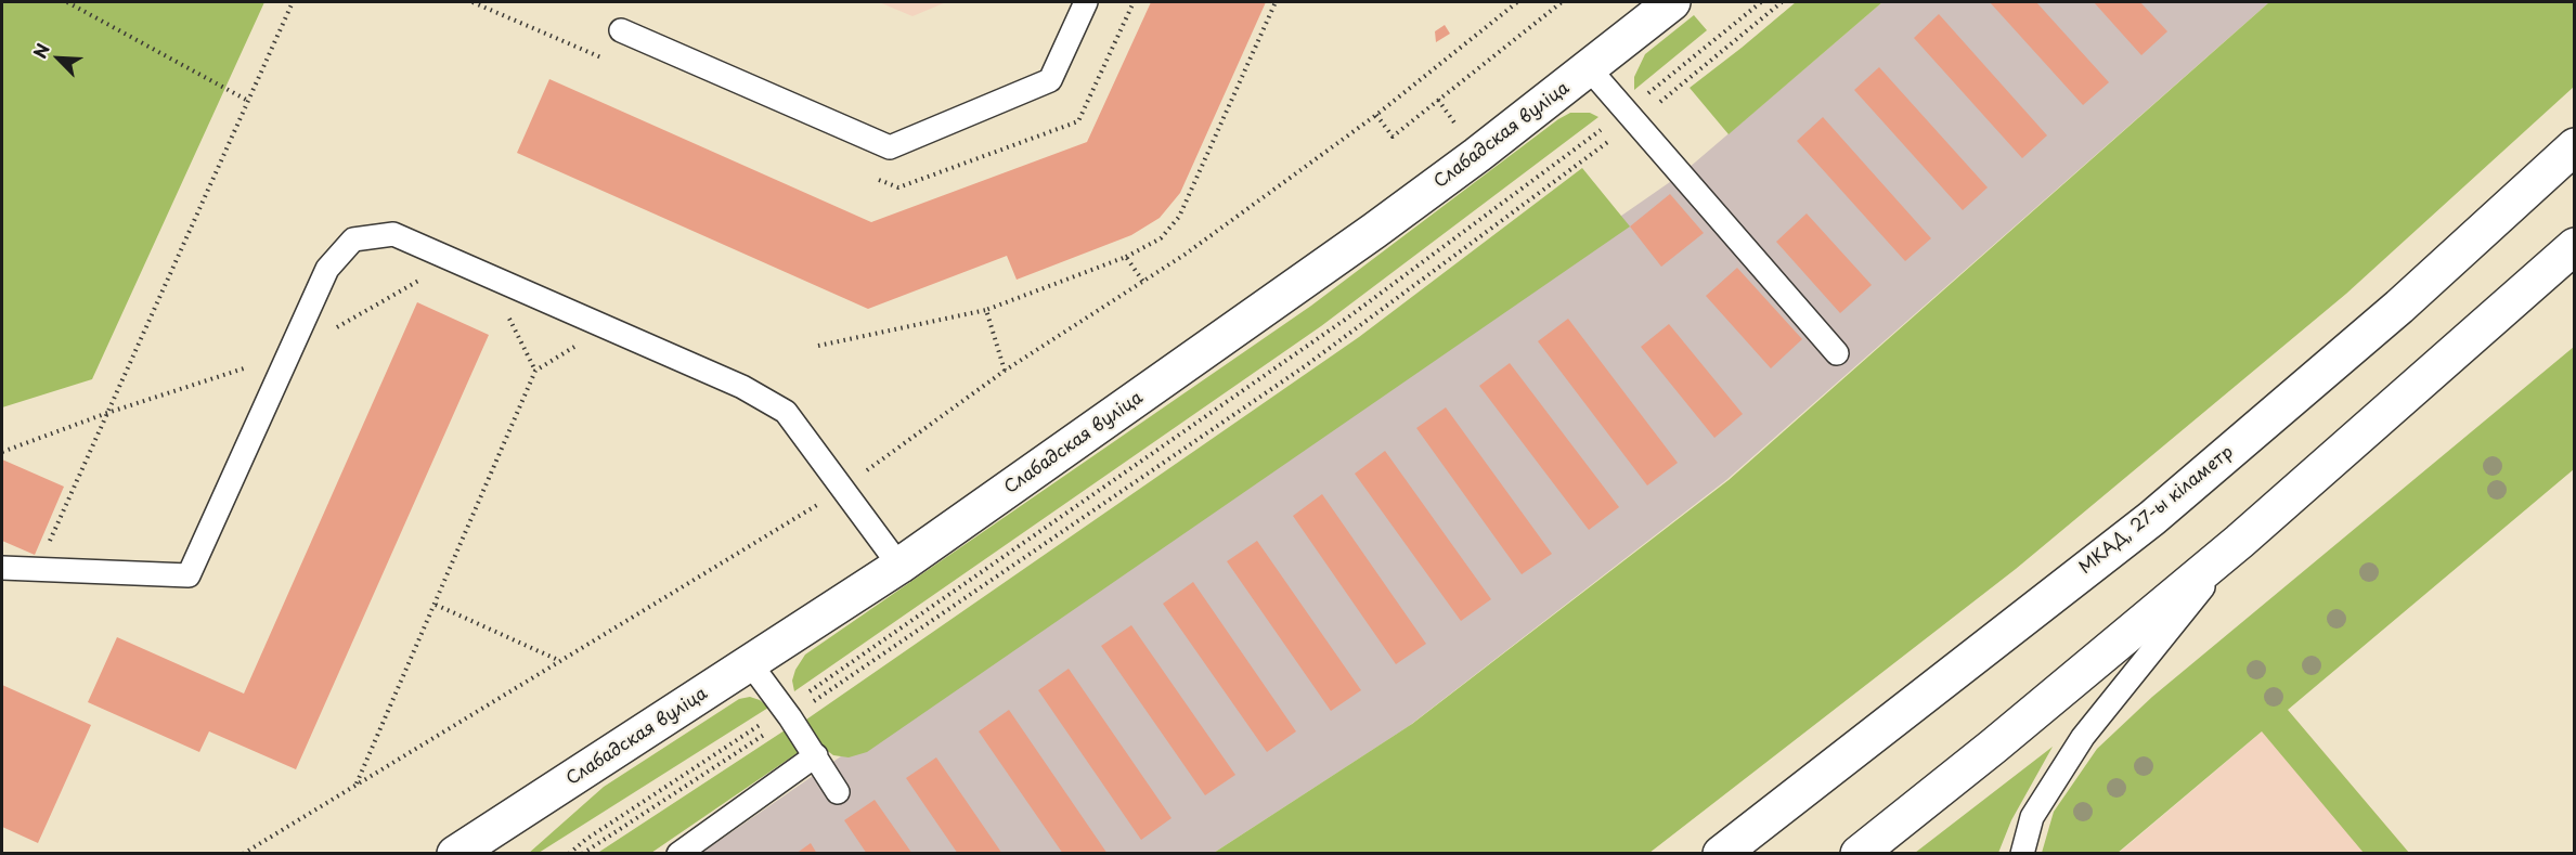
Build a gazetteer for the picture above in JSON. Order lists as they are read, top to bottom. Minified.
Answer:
{"streets":{"main road":["Слабадская вуліца","МКАД, 27-ы кіламетр"]},"north":"top left"}
